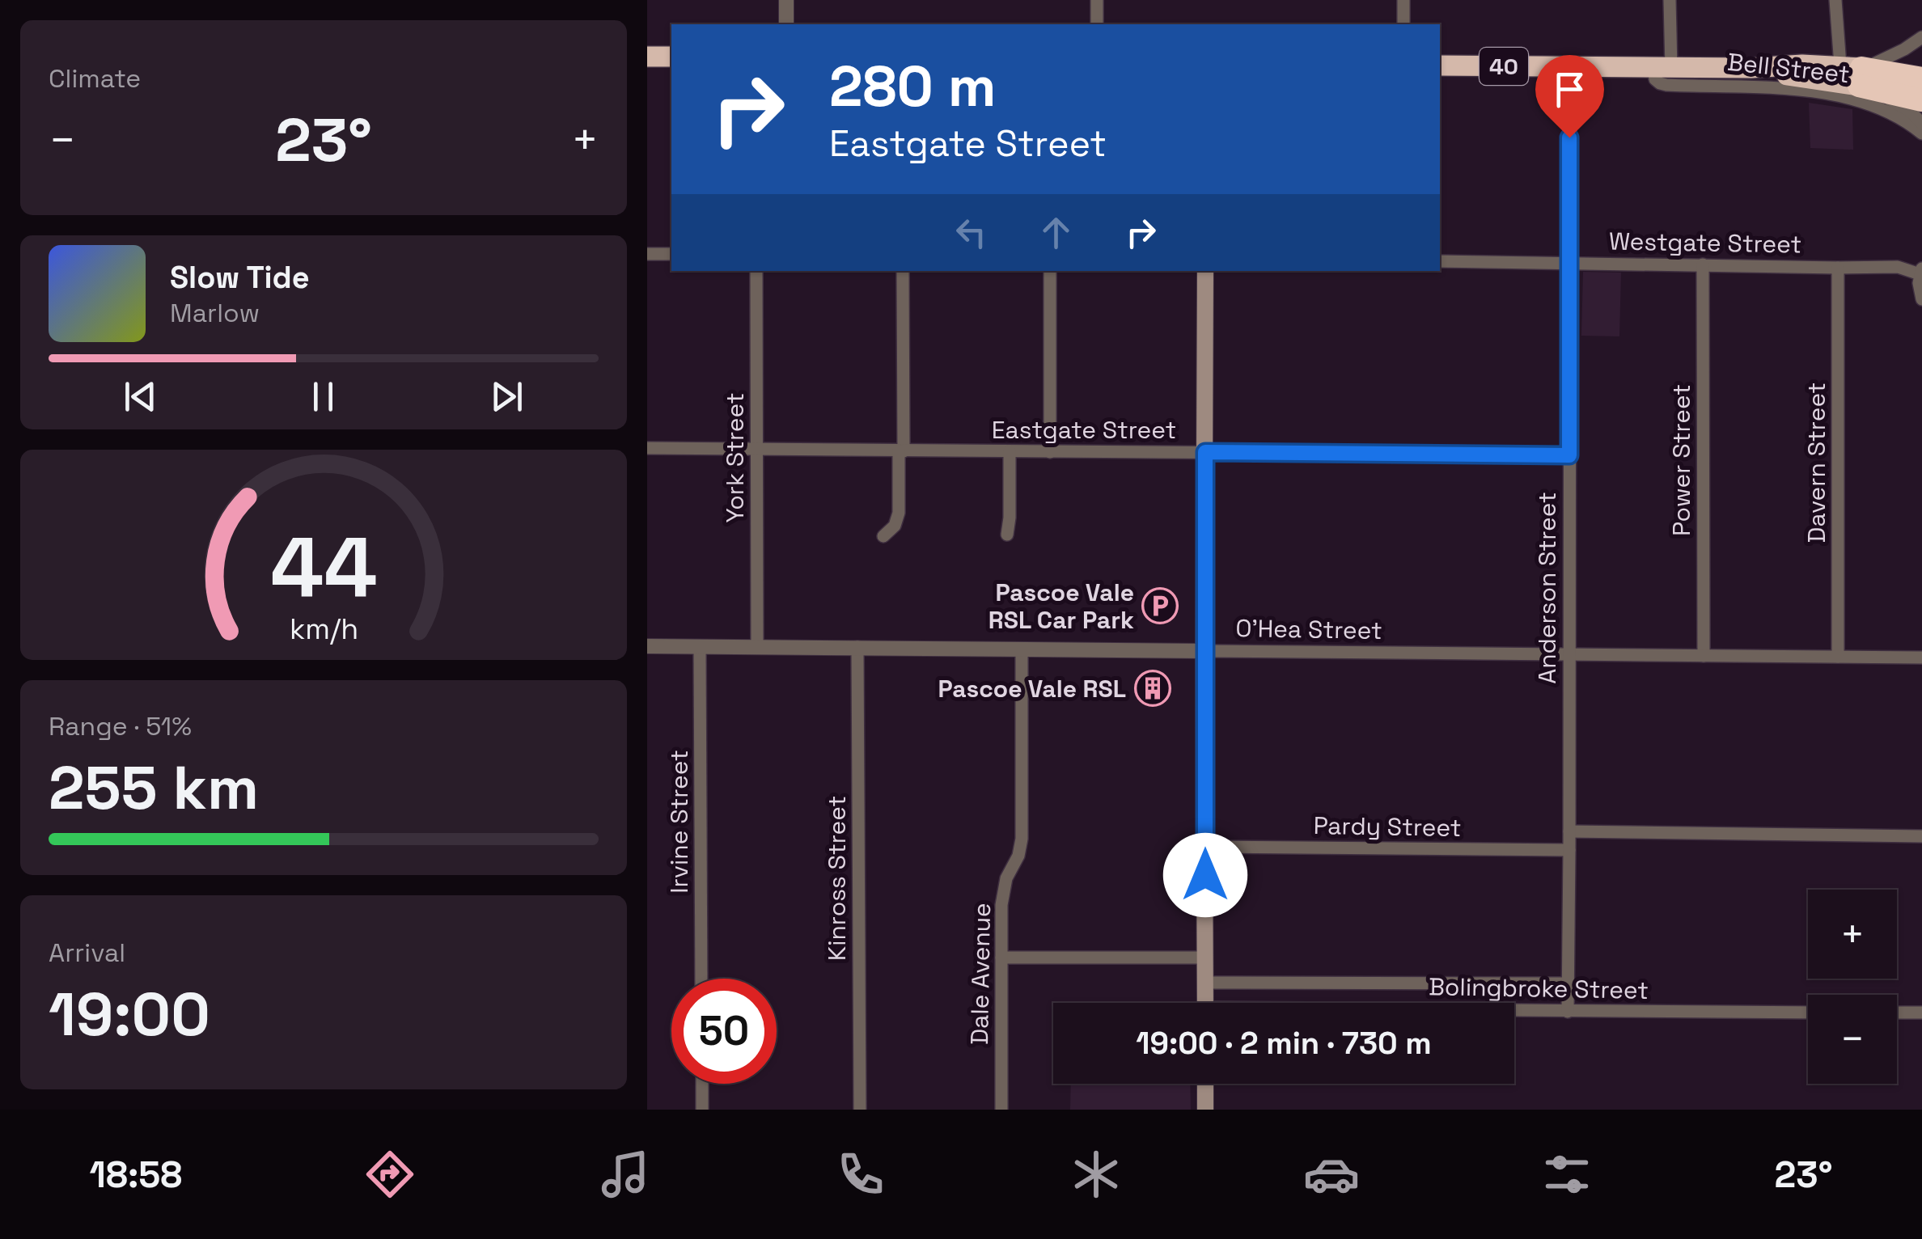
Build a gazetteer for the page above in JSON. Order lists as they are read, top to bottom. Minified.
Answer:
{"streets":{"highway":["40","Bell Street"],"street":["Westgate Street","Eastgate Street","York Street","Power Street","Davern Street","Anderson Street","O'Hea Street","Irvine Street","Pardy Street","Kinross Street","Dale Avenue","Bolingbroke Street"]},"crossings":[["Bell Street","Anderson Street"],["Westgate Street","Power Street"],["Westgate Street","Davern Street"],["Westgate Street","Anderson Street"],["Eastgate Street","York Street"],["Eastgate Street","Anderson Street"],["York Street","O'Hea Street"],["Power Street","O'Hea Street"],["Davern Street","O'Hea Street"],["Anderson Street","O'Hea Street"],["Anderson Street","Pardy Street"],["Anderson Street","Bolingbroke Street"],["O'Hea Street","Irvine Street"],["O'Hea Street","Kinross Street"],["O'Hea Street","Dale Avenue"]],"places":{"parking":["Pascoe Vale RSL Car Park"],"building":["Pascoe Vale RSL"]},"page":{"tile":["Climate",["Range · 51%","255 km"],["Arrival","19:00"]],"turn":["280 m","Eastgate Street"],"heat":["−","23°","+"],"song":["Slow Tide","Marlow"],"map_buttons":["+","−"],"limit":"50","trip":"19:00 · 2 min · 730 m","tabs":["18:58","23°"],"gauge":["44","km/h"]}}
